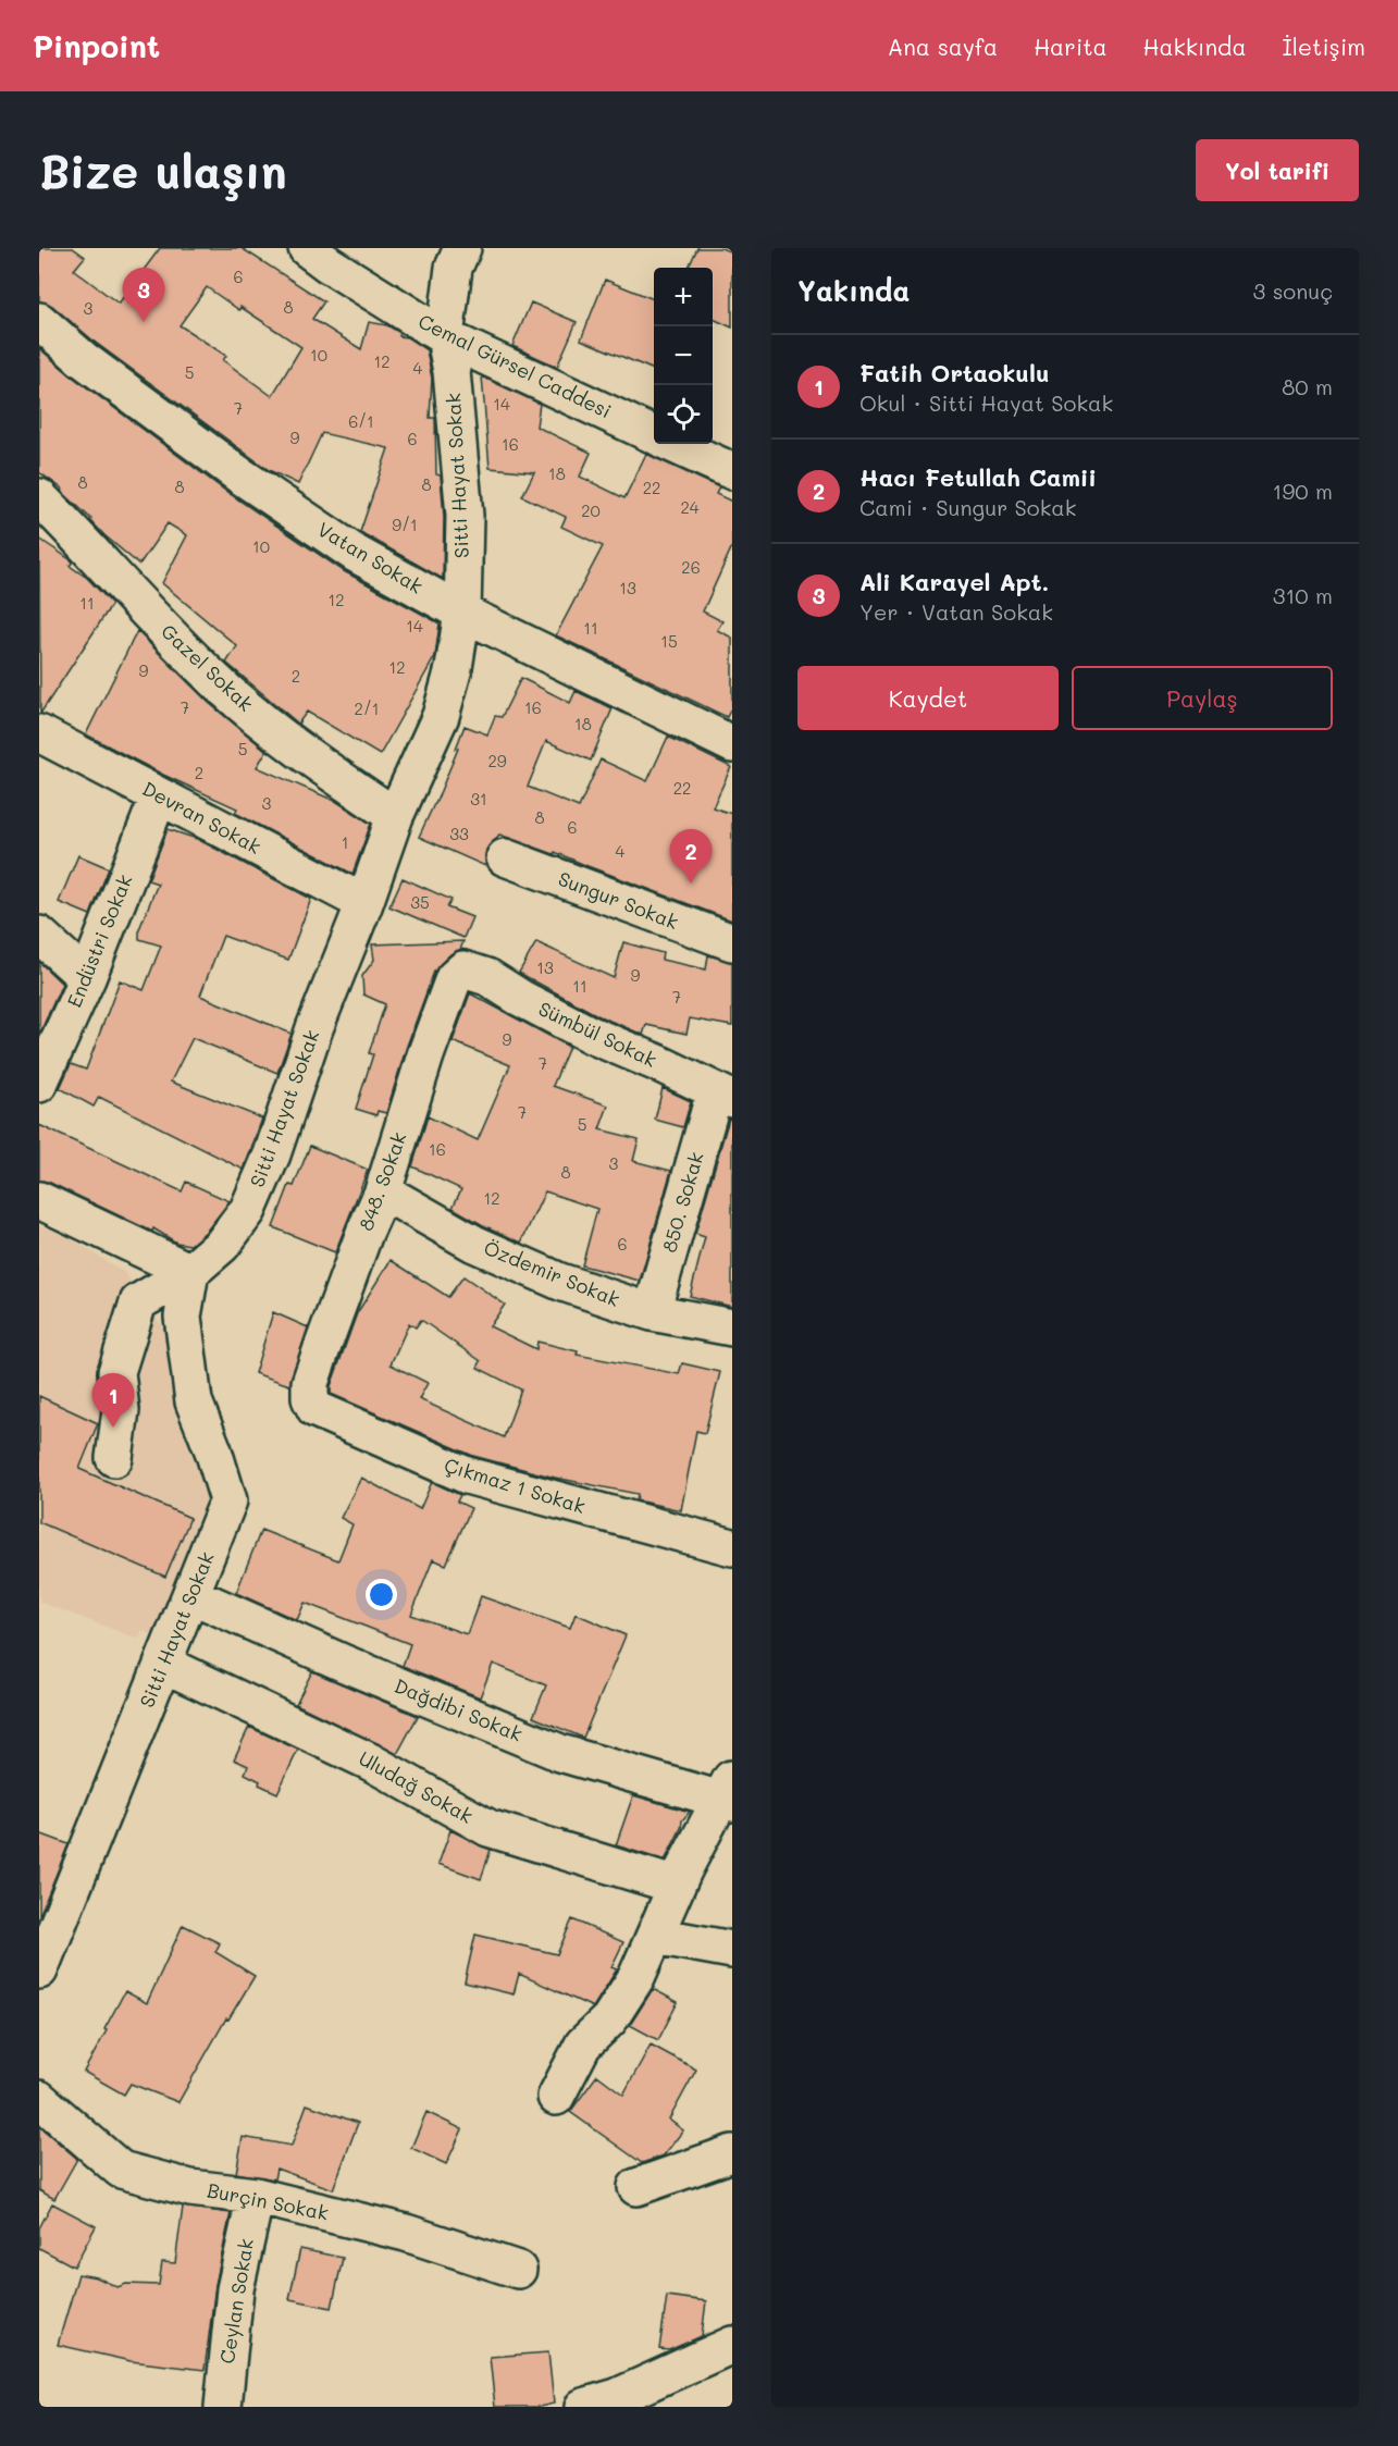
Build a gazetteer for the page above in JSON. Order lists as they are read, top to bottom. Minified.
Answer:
{"streets":{"street":["Cemal Gürsel Caddesi","Sitti Hayat Sokak","Vatan Sokak","Gazel Sokak","Devran Sokak","Sungur Sokak","Endüstri Sokak","Sümbül Sokak","848. Sokak","850. Sokak","Özdemir Sokak","Çıkmaz 1 Sokak","Dağdibi Sokak","Uludağ Sokak","Burçin Sokak","Ceylan Sokak"]},"crossings":[["Cemal Gürsel Caddesi","Sitti Hayat Sokak"],["Sitti Hayat Sokak","Vatan Sokak"],["Sitti Hayat Sokak","Gazel Sokak"],["Sitti Hayat Sokak","Devran Sokak"],["Sitti Hayat Sokak","Dağdibi Sokak"],["Sitti Hayat Sokak","Uludağ Sokak"],["Devran Sokak","Endüstri Sokak"],["Sümbül Sokak","848. Sokak"],["Sümbül Sokak","850. Sokak"],["848. Sokak","Özdemir Sokak"],["848. Sokak","Çıkmaz 1 Sokak"],["850. Sokak","Özdemir Sokak"],["Burçin Sokak","Ceylan Sokak"]],"house_numbers":["6","8","3","10","12","4","5","14","7","6/1","9","6","16","18","8","8","8","22","24","20","9/1","10","26","13","12","11","14","11","15","12","9","2","7","16","2/1","18","5","29","2","22","31","3","8","6","33","1","4","35","13","9","11","7","9","7","7","5","16","3","8","12","6"],"page":{"header":"Pinpoint","nav":["Ana sayfa","Harita","Hakkında","İletişim"],"buttons":["Yol tarifi",["Kaydet","Paylaş"]],"title":"Bize ulaşın","heading":["Yakında","3 sonuç"],"map_buttons":["+","−"],"pins":["3","2","1"],"list":[{"mark":"1","name":"Fatih Ortaokulu","note":"Okul · Sitti Hayat Sokak","value":"80 m"},{"mark":"2","name":"Hacı Fetullah Camii","note":"Cami · Sungur Sokak","value":"190 m"},{"mark":"3","name":"Ali Karayel Apt.","note":"Yer · Vatan Sokak","value":"310 m"}]}}
